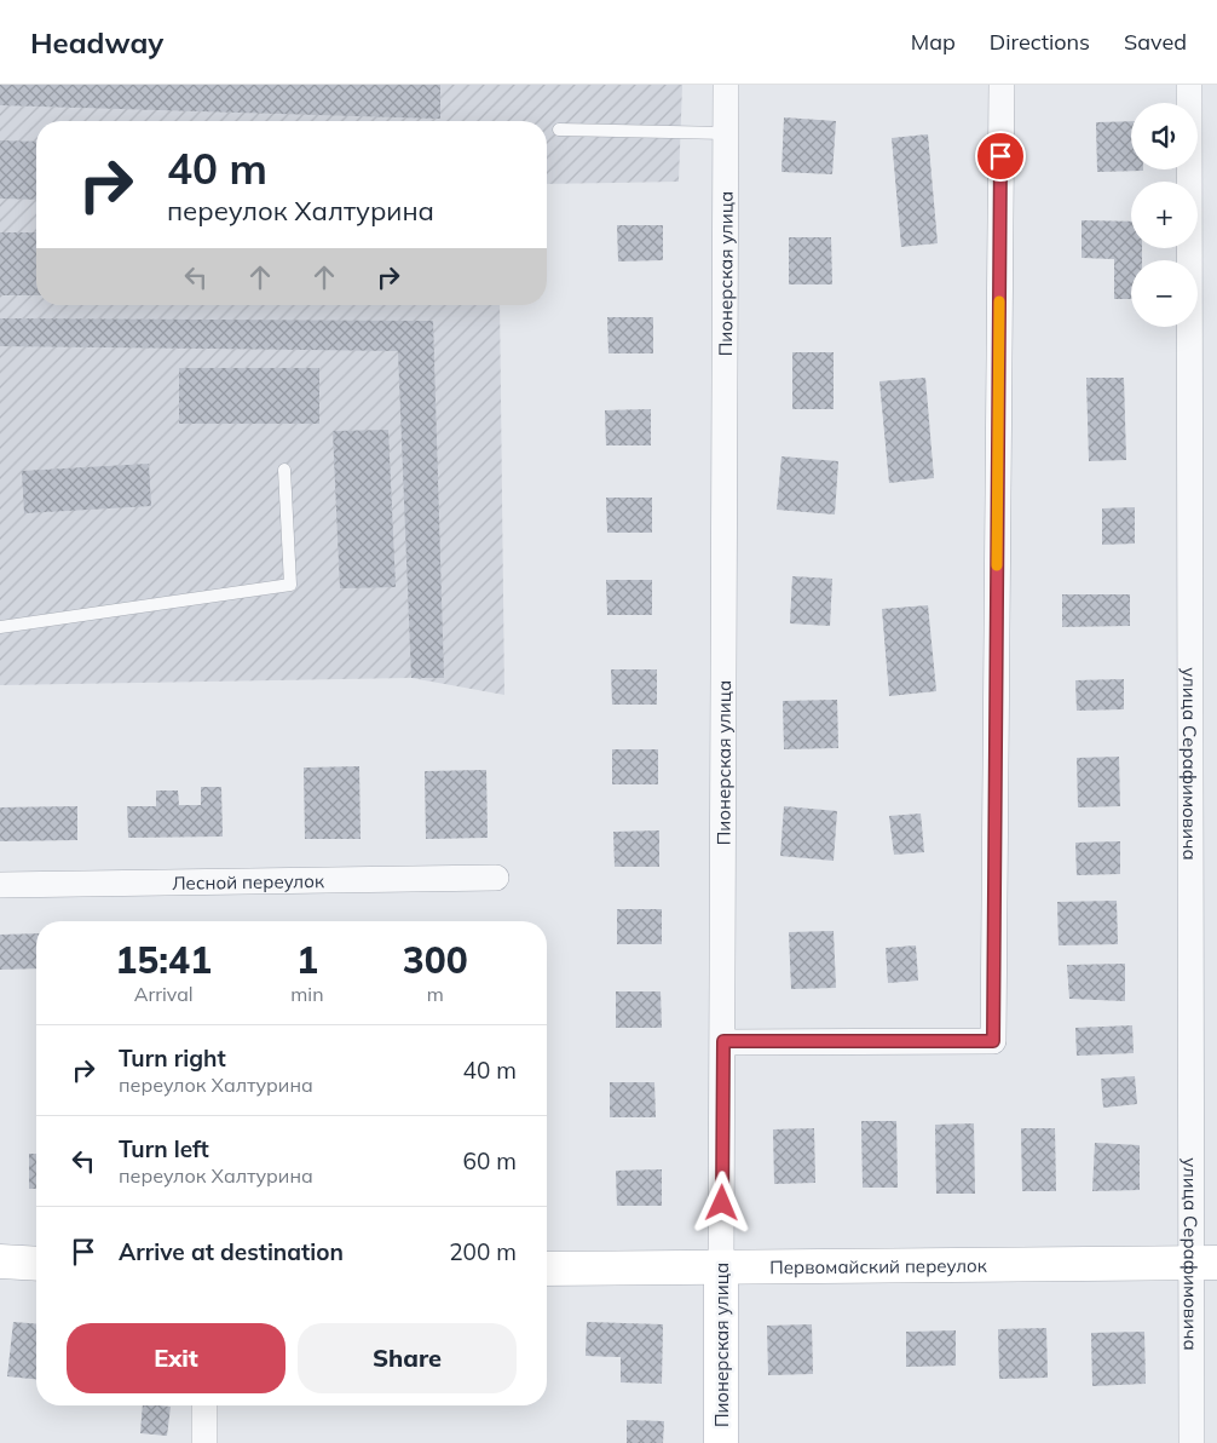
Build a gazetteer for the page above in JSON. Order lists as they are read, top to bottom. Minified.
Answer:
{"streets":{"street":["Пионерская улица","улица Серафимовича","Лесной переулок","Первомайский переулок"]},"crossings":[["Пионерская улица","Первомайский переулок"],["улица Серафимовича","Первомайский переулок"]],"page":{"header":"Headway","nav":["Map","Directions","Saved"],"map_buttons":["+","−"],"turn":["40 m","переулок Халтурина"],"eta":["15:41","Arrival","1","min","300","m"],"list":[{"name":"Turn right","note":"переулок Халтурина","value":"40 m"},{"name":"Turn left","note":"переулок Халтурина","value":"60 m"},{"name":"Arrive at destination","value":"200 m"}],"buttons":["Exit","Share"]}}
